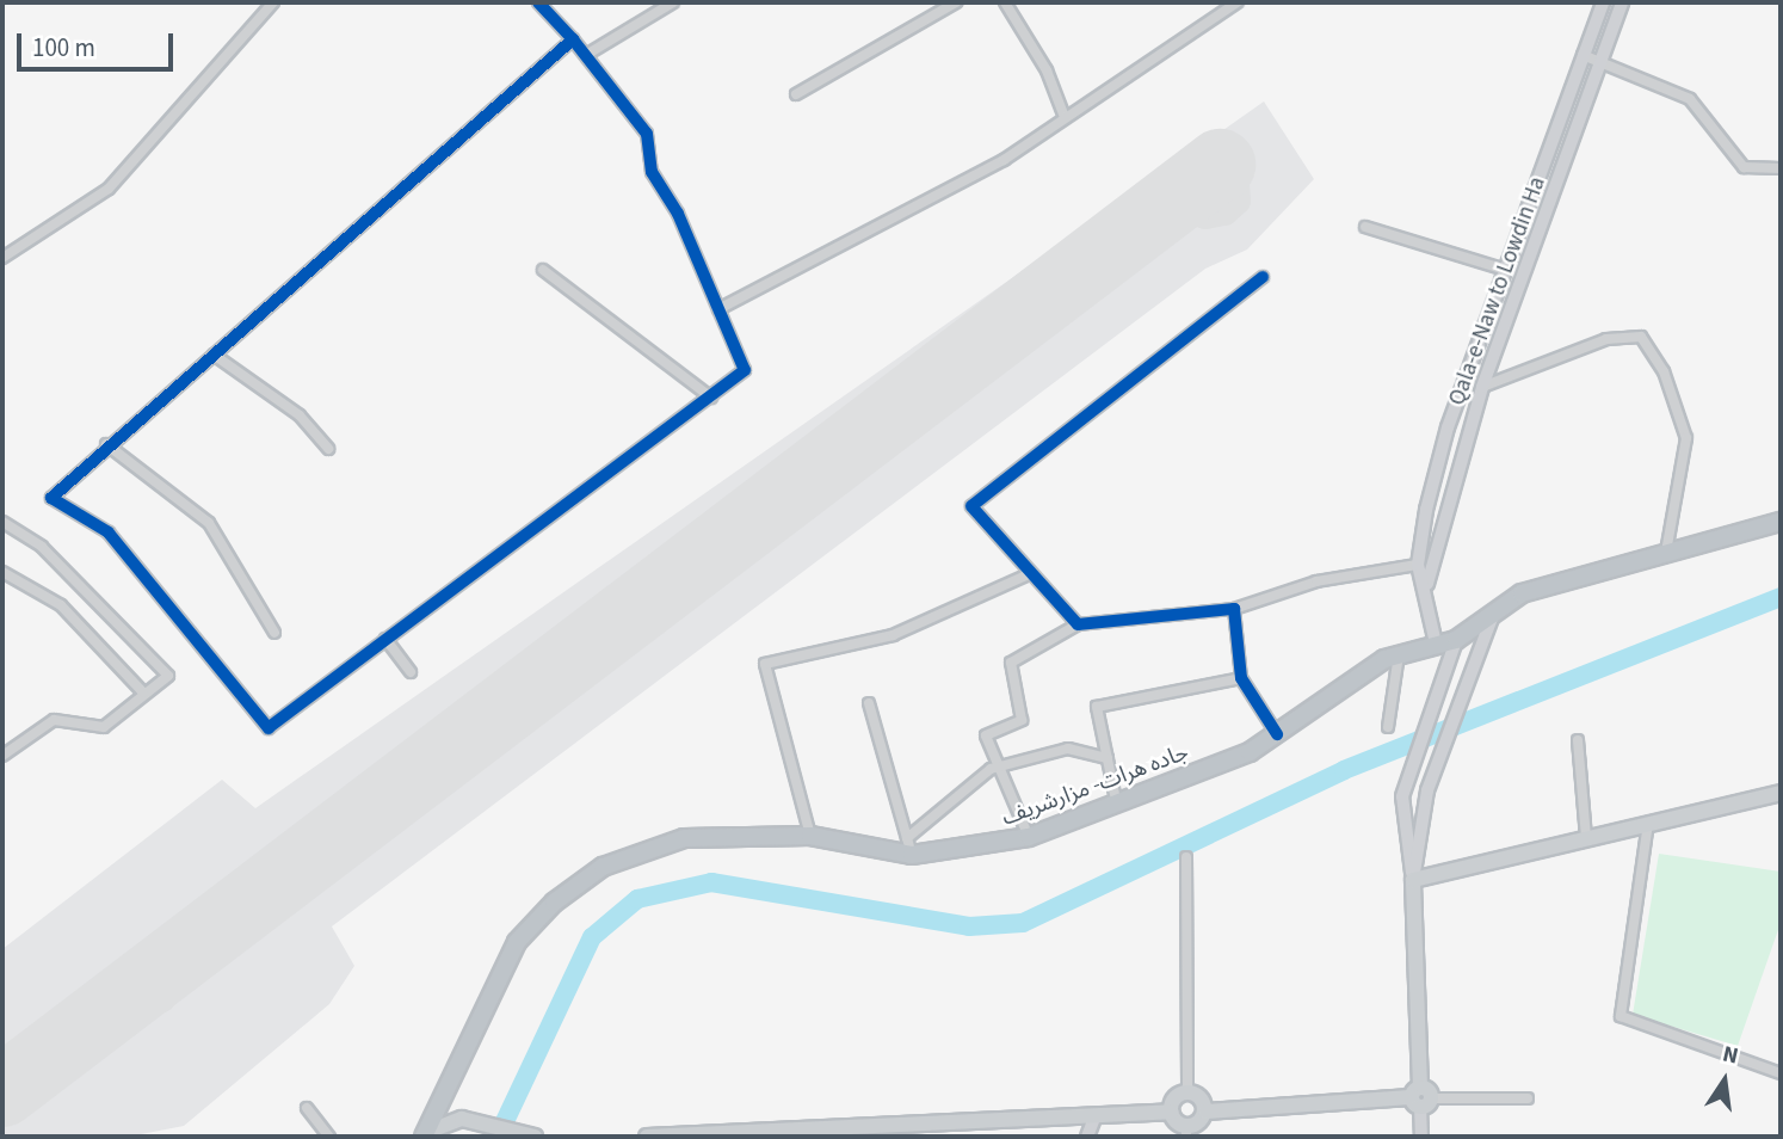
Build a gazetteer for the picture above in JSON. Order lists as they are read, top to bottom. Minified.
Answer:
{"streets":{"highway":["جاده هرات- مزارشریف"],"main road":["Qala-e-Naw to Lowdin Ha"]},"crossings":[["Qala-e-Naw to Lowdin Ha","جاده هرات- مزارشریف"]],"scale_bar":"100 m","north":"top"}
